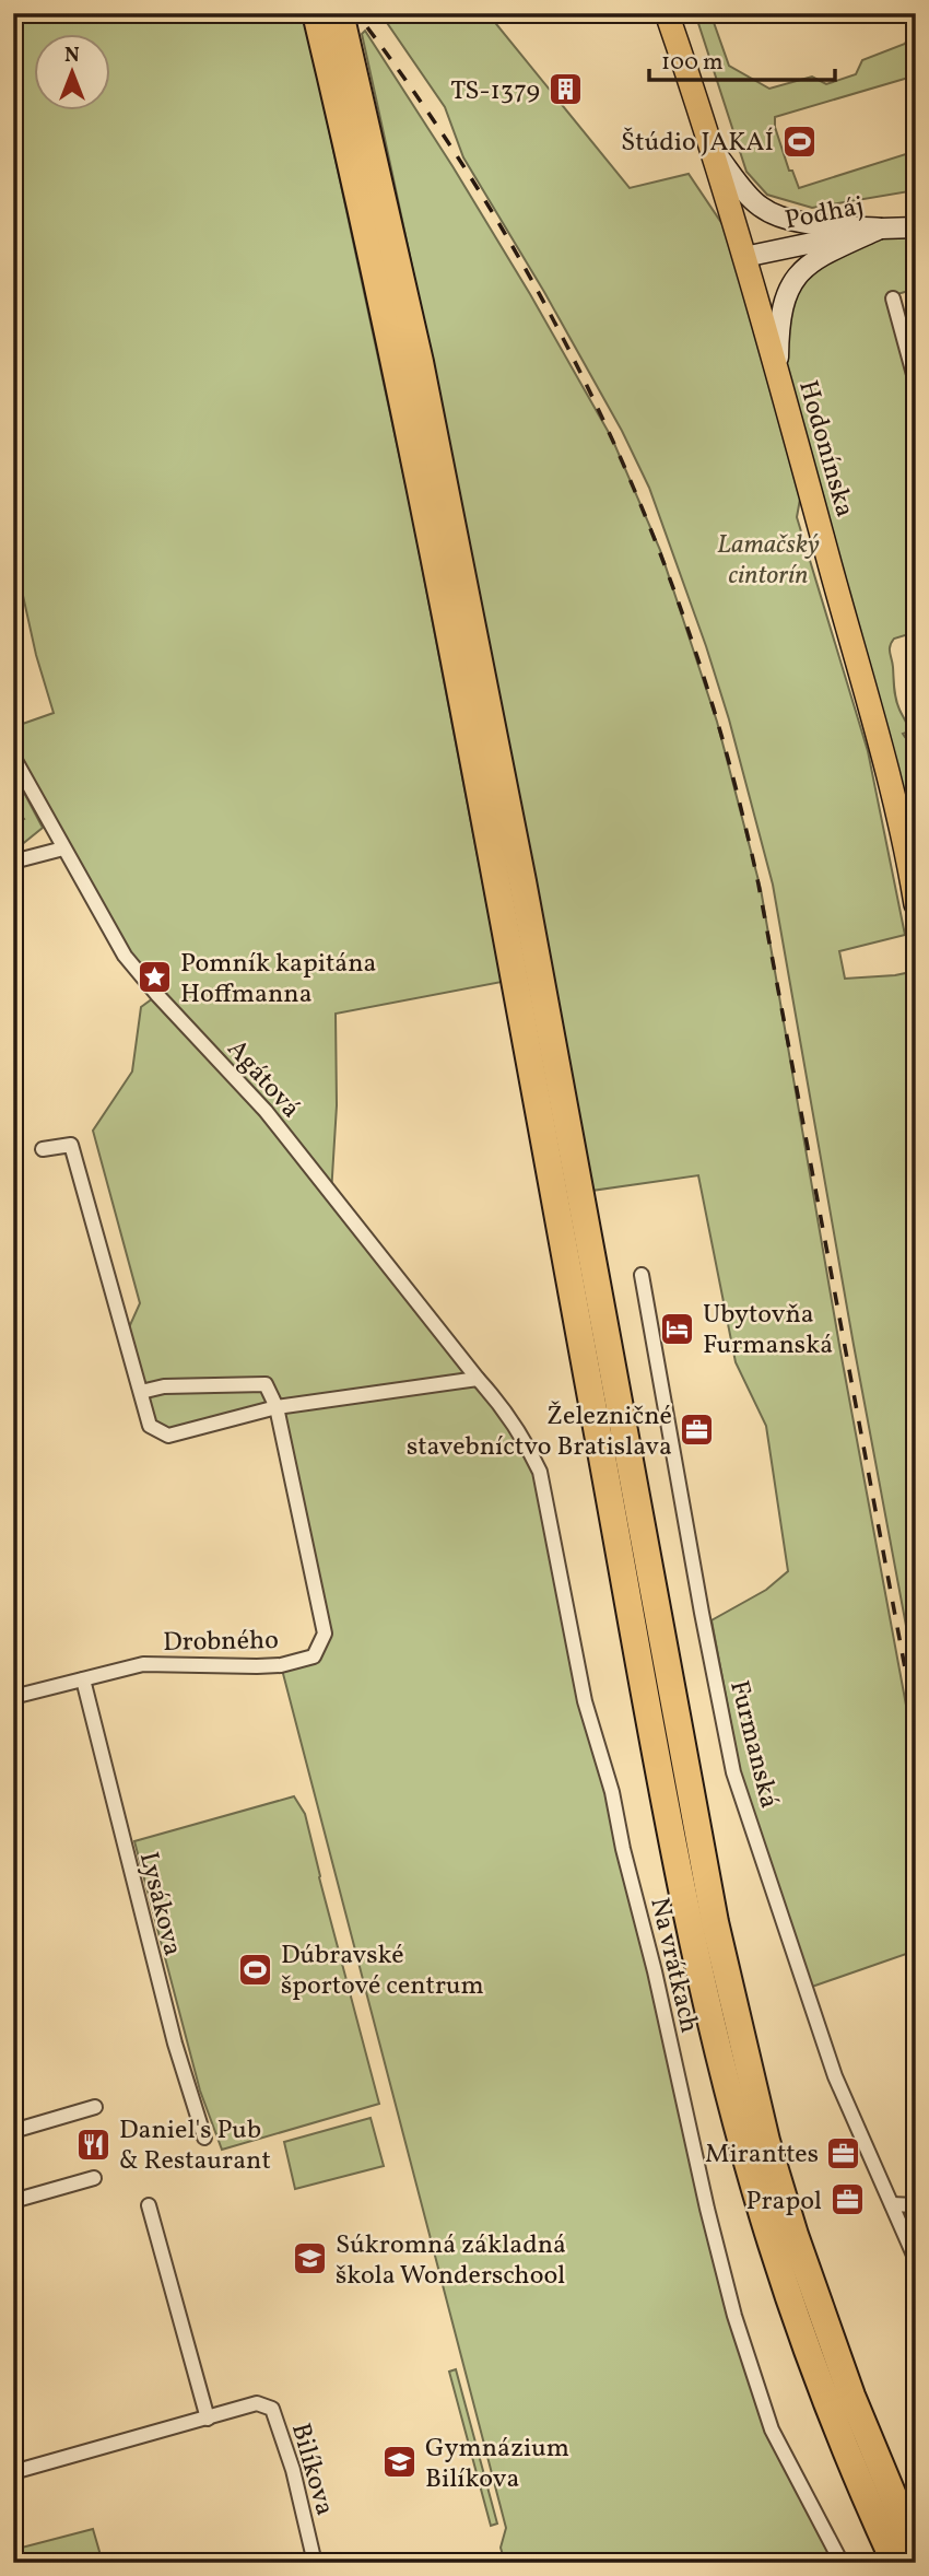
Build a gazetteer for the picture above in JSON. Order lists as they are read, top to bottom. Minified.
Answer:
{"streets":{"main road":["Hodonínska"],"street":["Podháj","Agátová","Drobného","Furmanská","Lysákova","Na vrátkach","Bilíkova"]},"crossings":[["Podháj","Hodonínska"],["Agátová","Na vrátkach"],["Drobného","Lysákova"]],"parks":["Lamačský cintorín"],"places":{"building":["TS-1379"],"sports":["Štúdio JAKAÍ","Dúbravské športové centrum"],"place":["Pomník kapitána Hoffmanna"],"hotel":["Ubytovňa Furmanská"],"office":["Železničné stavebníctvo Bratislava","Miranttes","Prapol"],"restaurant":["Daniel's Pub & Restaurant"],"school or university":["Súkromná základná škola Wonderschool","Gymnázium Bilíkova"]},"scale_bar":"100 m","north":"top"}
